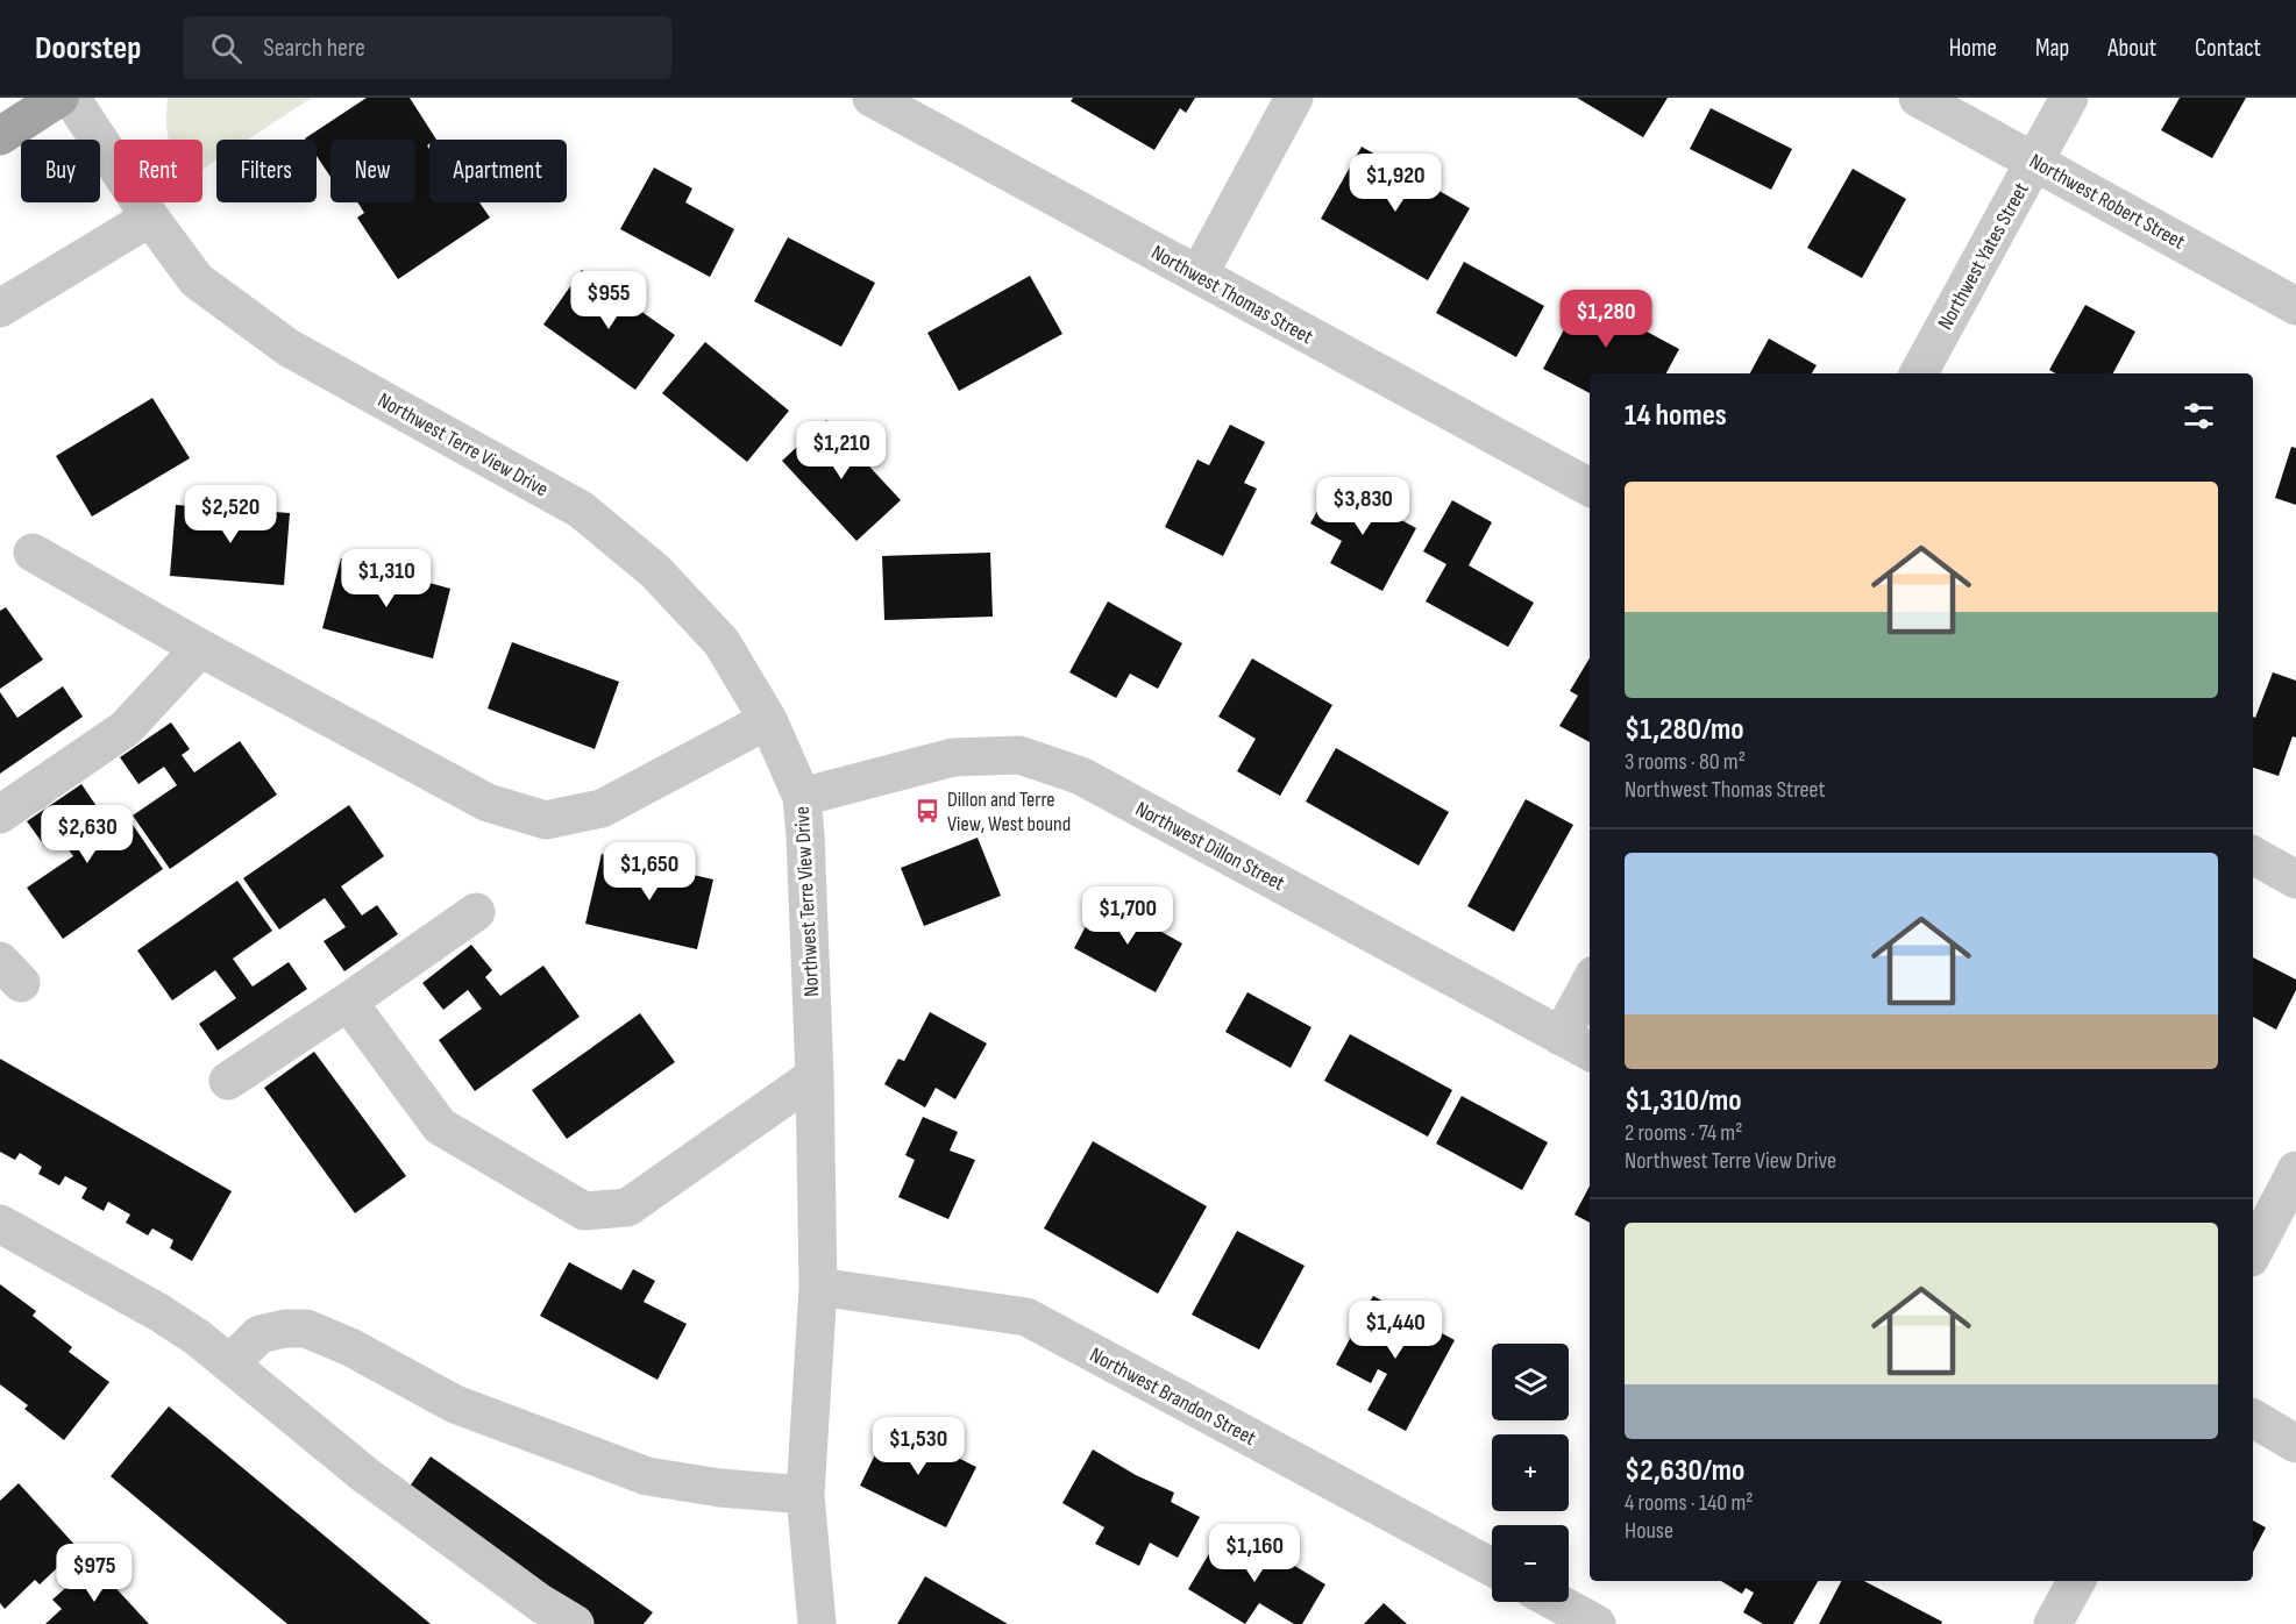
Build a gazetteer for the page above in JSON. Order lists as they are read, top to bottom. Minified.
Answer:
{"streets":{"street":["Northwest Robert Street","Northwest Yates Street","Northwest Thomas Street","Northwest Terre View Drive","Northwest Dillon Street","Northwest Brandon Street"]},"crossings":[["Northwest Robert Street","Northwest Yates Street"],["Northwest Terre View Drive","Northwest Dillon Street"],["Northwest Terre View Drive","Northwest Brandon Street"]],"places":{"bus stop":["Dillon and Terre View, West bound"]},"page":{"header":"Doorstep","search":"Search here","nav":["Home","Map","About","Contact"],"chip":["Buy","Rent","Filters","New","Apartment"],"price":["$1,920","$955","$1,280","$1,210","$3,830","$2,520","$1,310","$2,630","$1,650","$1,700","$1,440","$1,530","$1,160","$975"],"heading":"14 homes","list":[{"name":"$1,280/mo","note":"3 rooms · 80 m² · Northwest Thomas Street"},{"name":"$1,310/mo","note":"2 rooms · 74 m² · Northwest Terre View Drive"},{"name":"$2,630/mo","note":"4 rooms · 140 m² · House"}],"map_buttons":["+","−"]}}
